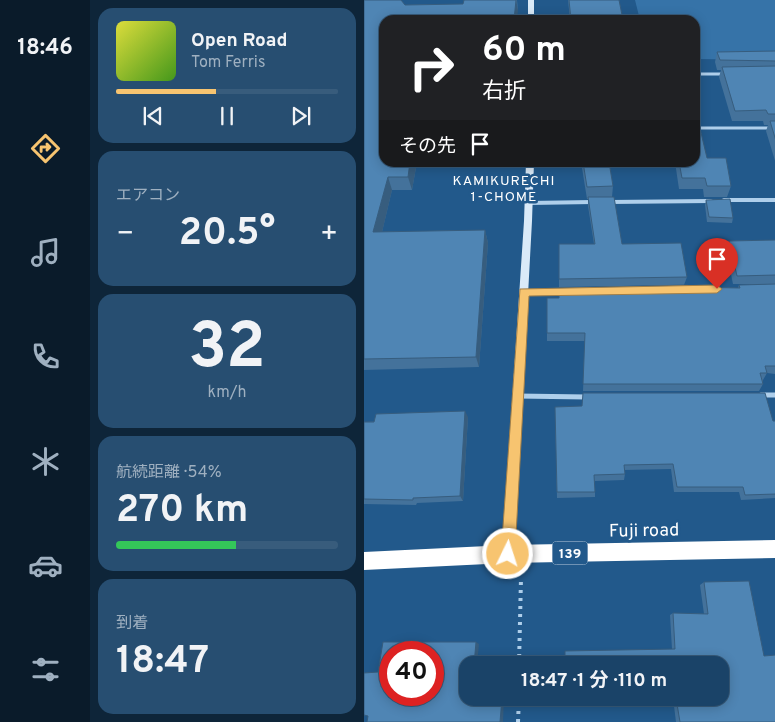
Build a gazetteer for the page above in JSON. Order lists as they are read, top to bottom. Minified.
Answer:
{"streets":{"highway":["Fuji road","139"]},"districts":["KAMIKURECHI 1-CHOME"],"page":{"tabs":"18:46","turn":["60 m","右折"],"song":["Open Road","Tom Ferris"],"then":"その先","tile":["エアコン",["32","km/h"],["航続距離 · 54%","270 km"],["到着","18:47"]],"heat":["−","20.5°","+"],"limit":"40","trip":"18:47 · 1 分 · 110 m"}}
